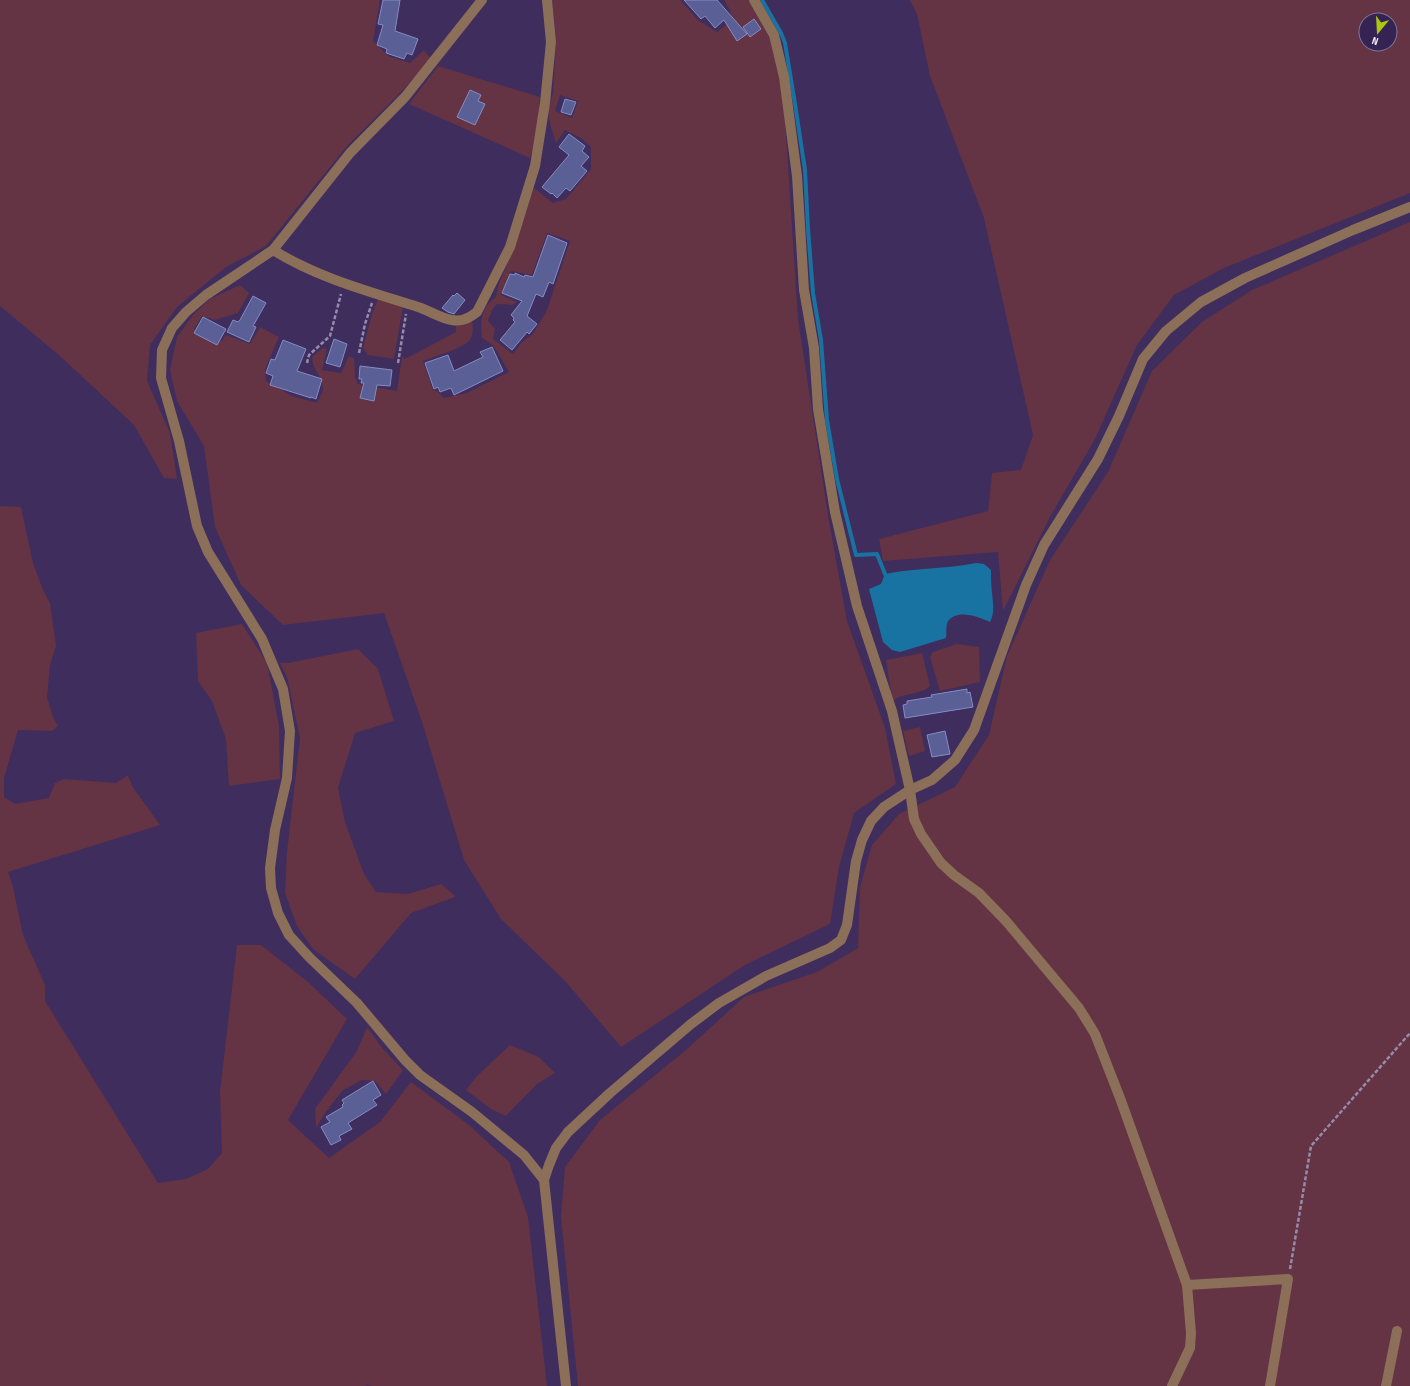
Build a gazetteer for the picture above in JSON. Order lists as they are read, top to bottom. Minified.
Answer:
{"north":"bottom"}
